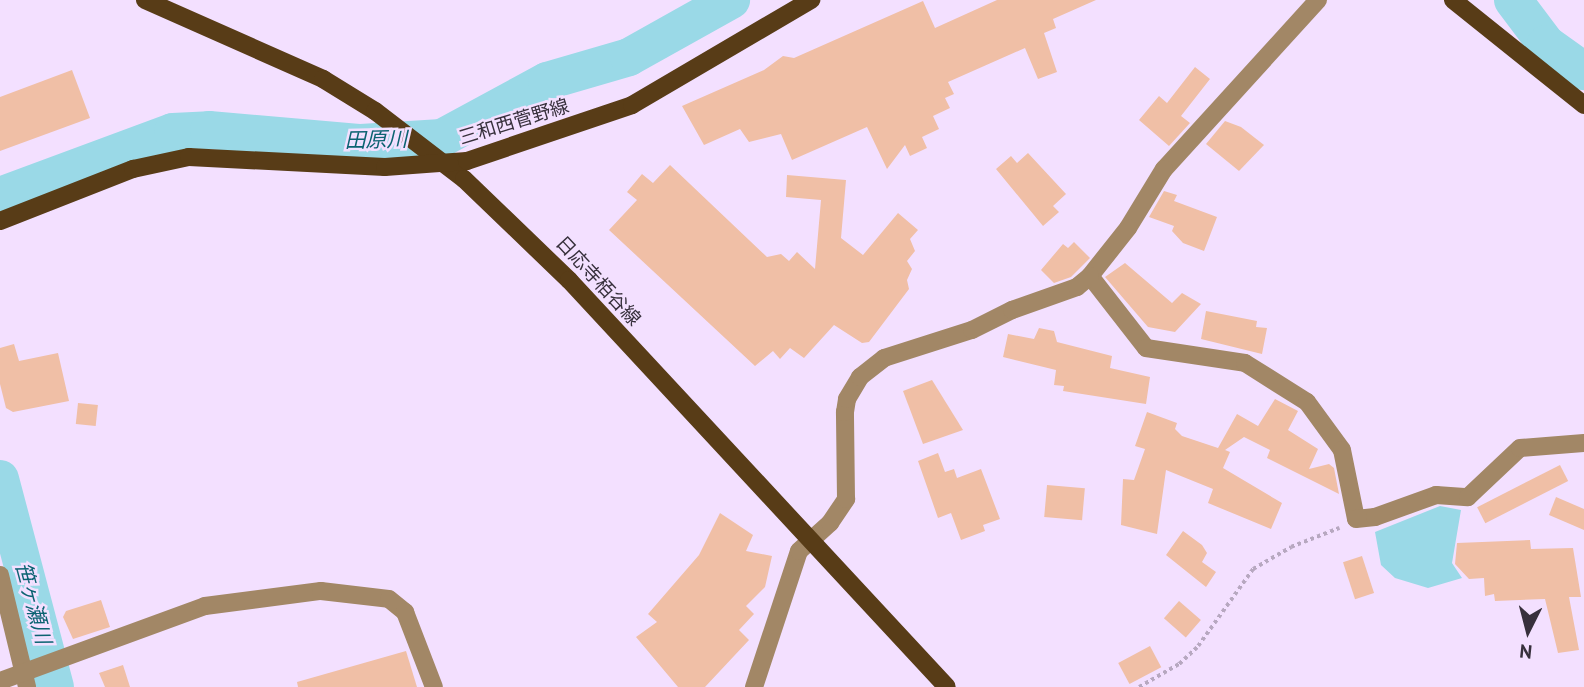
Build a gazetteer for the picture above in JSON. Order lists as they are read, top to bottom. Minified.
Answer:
{"streets":{"main road":["三和西菅野線","日応寺栢谷線"]},"water":["田原川","笹ヶ瀬川"],"north":"bottom"}
